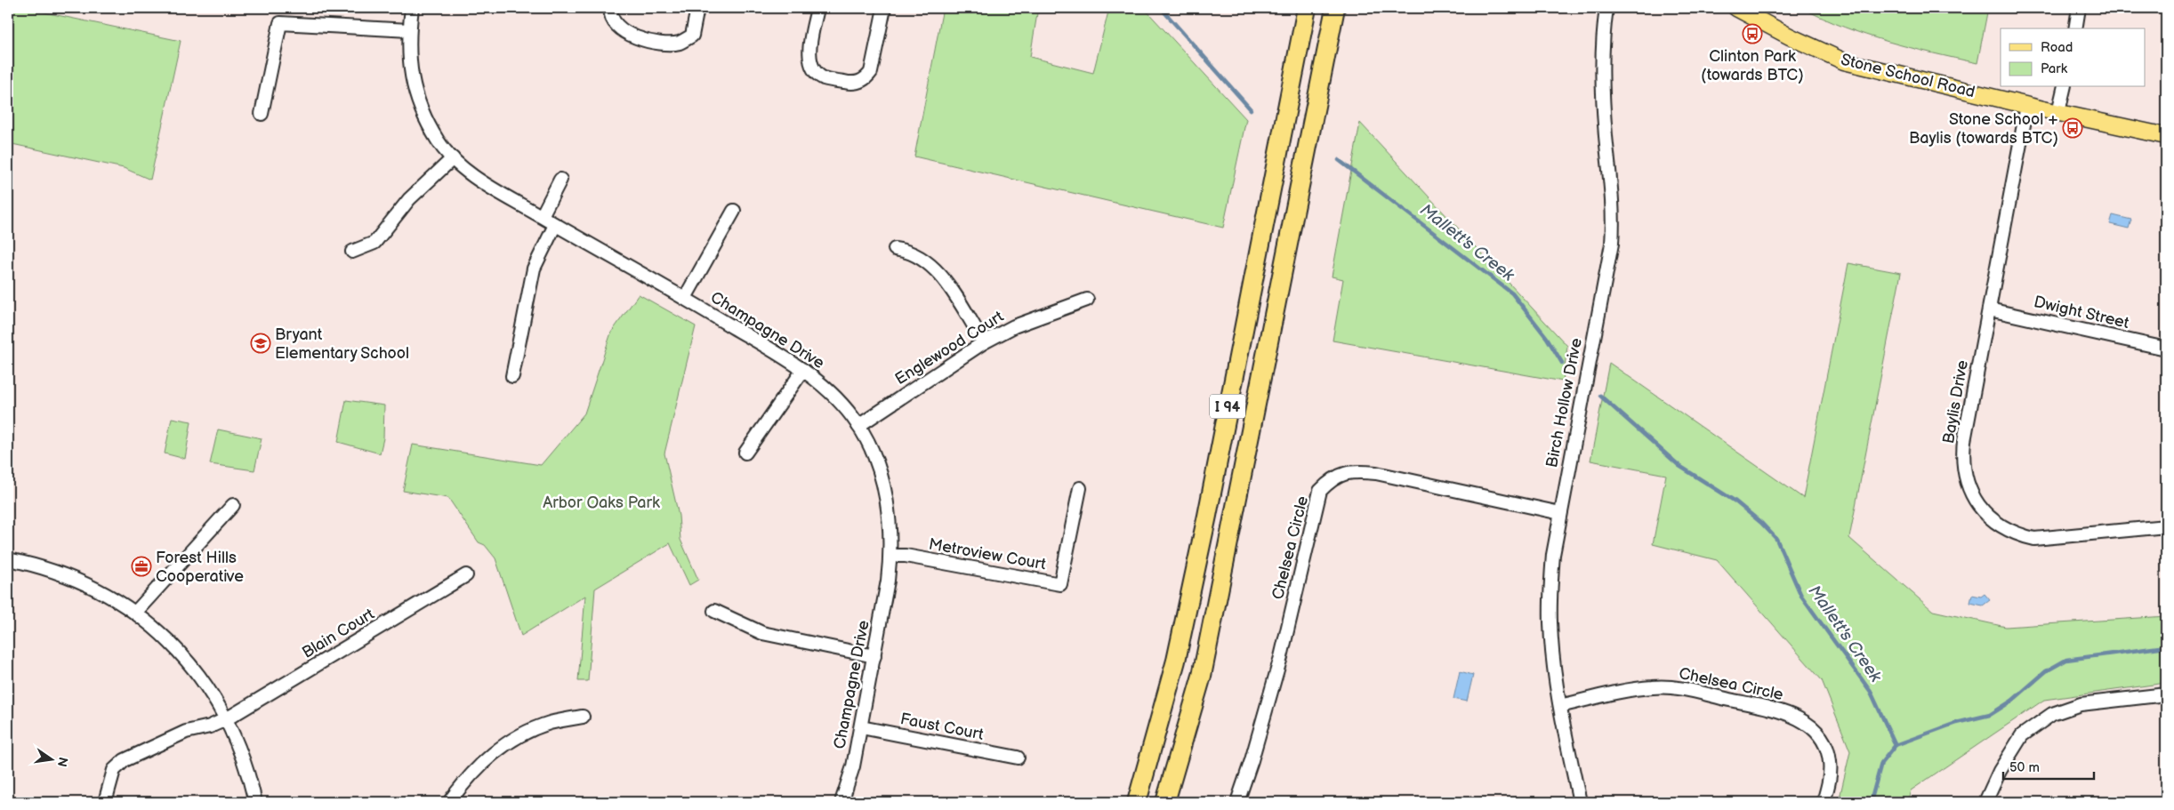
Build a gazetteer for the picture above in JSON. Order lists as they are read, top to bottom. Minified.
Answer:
{"streets":{"highway":["I 94"],"main road":["Stone School Road"],"street":["Dwight Street","Champagne Drive","Englewood Court","Baylis Drive","Birch Hollow Drive","Chelsea Circle","Metroview Court","Blain Court","Faust Court"]},"crossings":[["Stone School Road","Baylis Drive"],["Dwight Street","Baylis Drive"],["Champagne Drive","Englewood Court"],["Champagne Drive","Metroview Court"],["Champagne Drive","Faust Court"],["Birch Hollow Drive","Chelsea Circle"]],"water":["Mallett's Creek"],"parks":["Arbor Oaks Park"],"places":{"bus stop":["Clinton Park (towards BTC)","Stone School + Baylis (towards BTC)"],"school or university":["Bryant Elementary School"],"office":["Forest Hills Cooperative"]},"legend":["Road","Park"],"scale_bar":"50 m","north":"right"}
